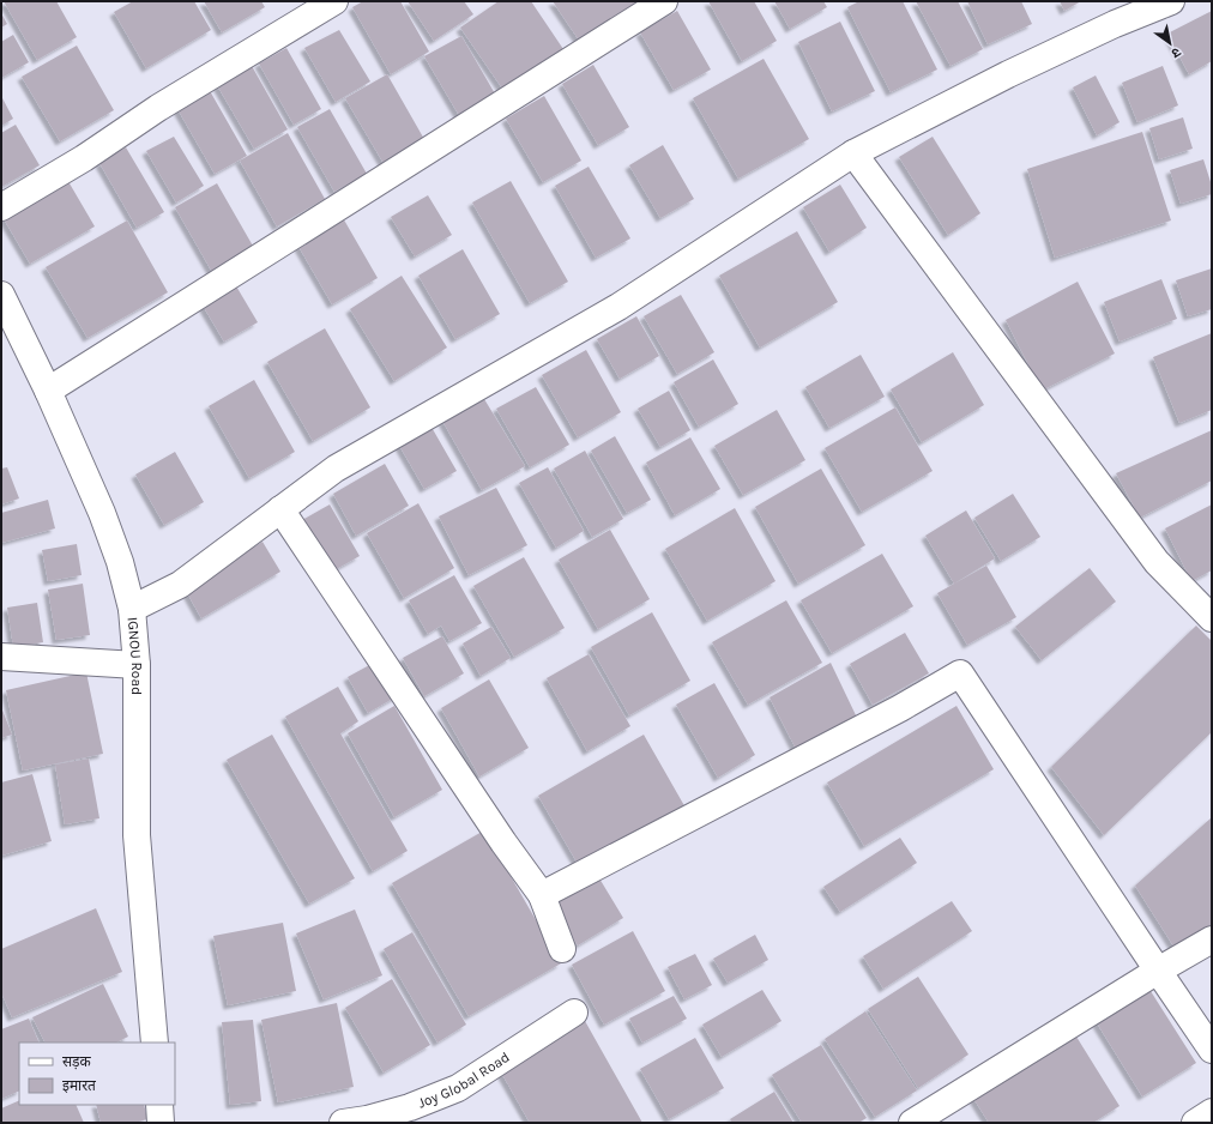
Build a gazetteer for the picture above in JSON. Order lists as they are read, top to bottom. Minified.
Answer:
{"streets":{"street":["IGNOU Road","Joy Global Road"]},"legend":["सड़क","इमारत"],"north":"bottom right"}
